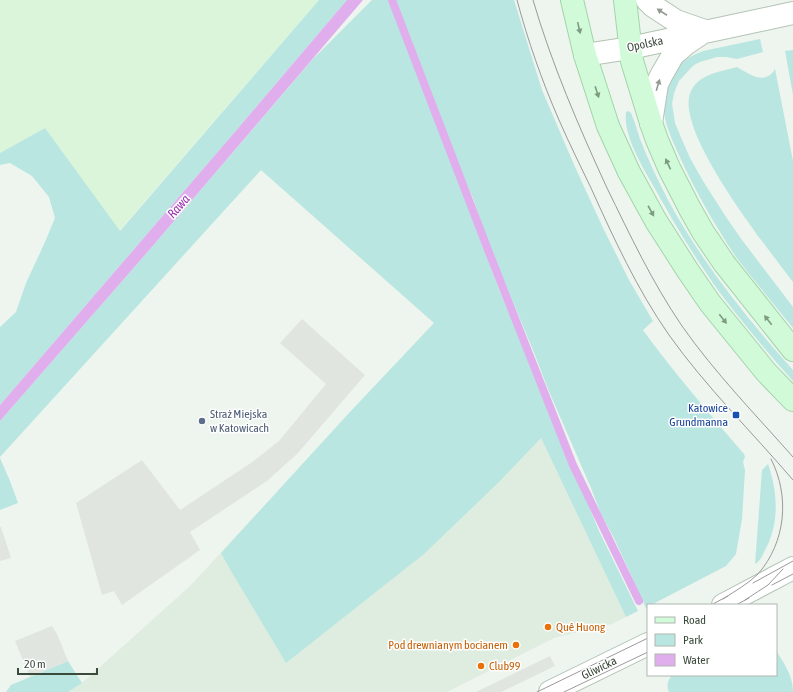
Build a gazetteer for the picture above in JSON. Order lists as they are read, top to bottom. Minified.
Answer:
{"streets":{"street":["Opolska","Gliwicka"]},"water":["Rawa"],"places":{"transit":["Katowice Grundmanna"],"other":["Straż Miejska w Katowicach","Quê Huong","Pod drewnianym bocianem","Club99"]},"legend":["Road","Park","Water"],"scale_bar":"20 m"}
